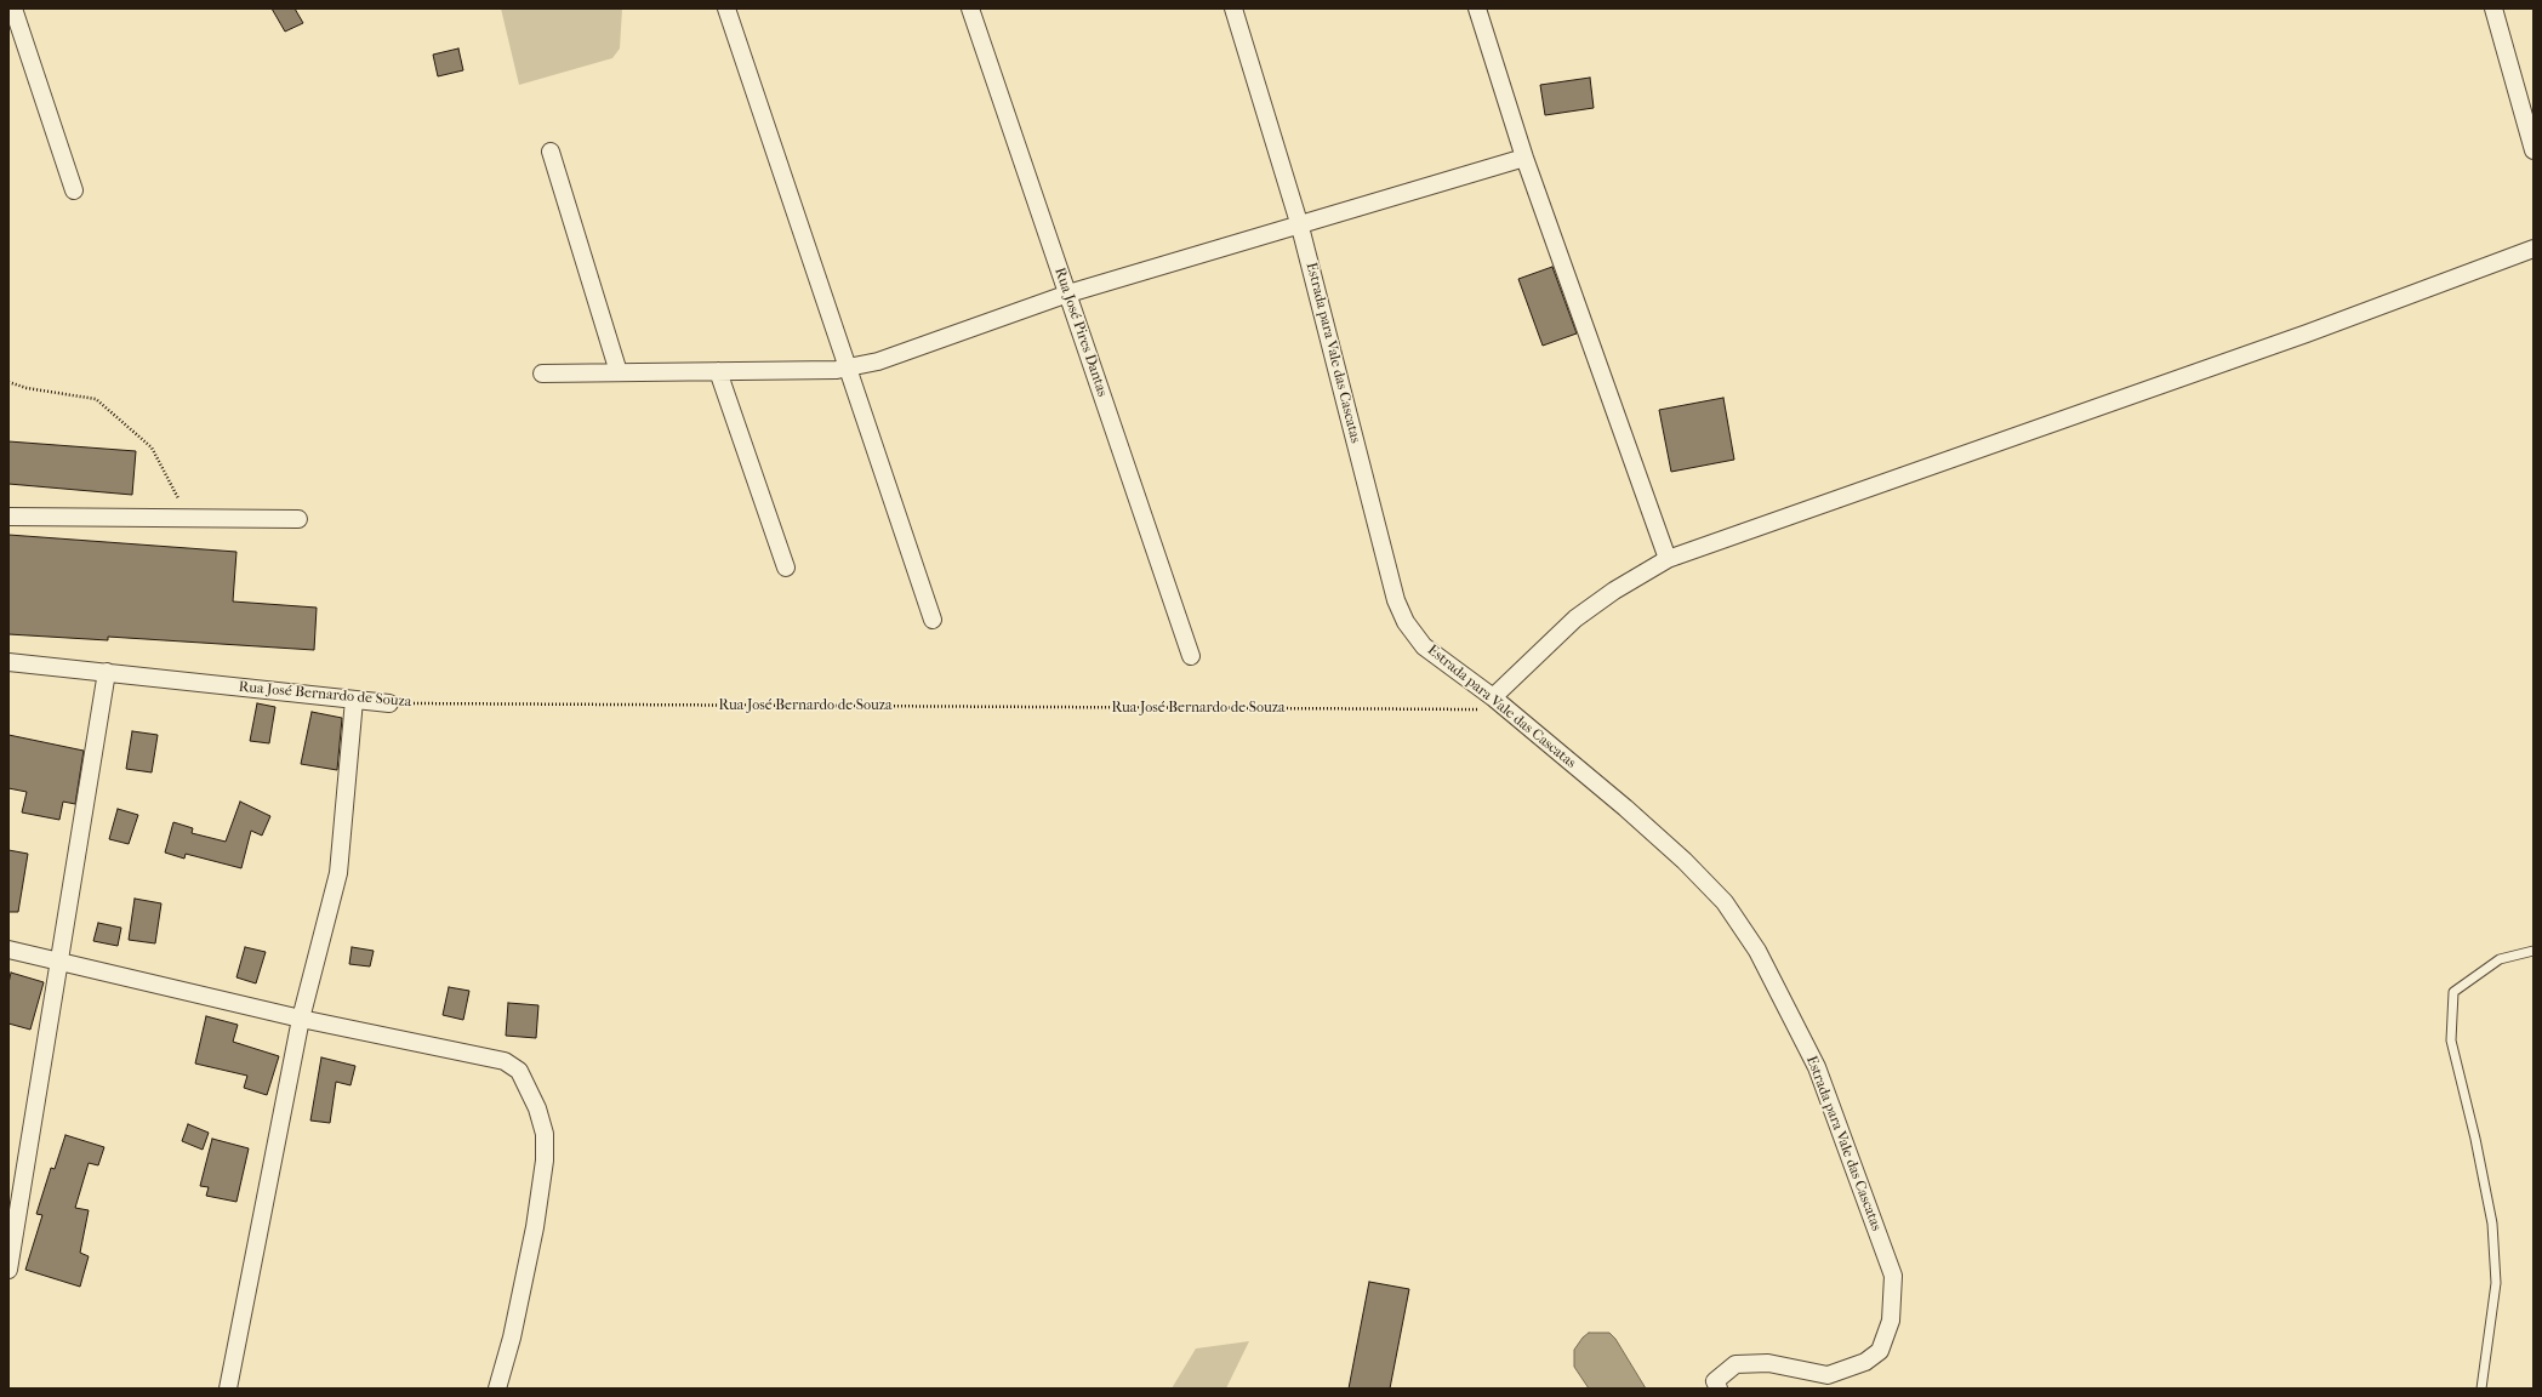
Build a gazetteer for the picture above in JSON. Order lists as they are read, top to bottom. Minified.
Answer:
{"streets":{"street":["Rua José Pires Dantas","Estrada para Vale das Cascatas","Rua José Bernardo de Souza"]},"crossings":[["Estrada para Vale das Cascatas","Rua José Bernardo de Souza"]]}
